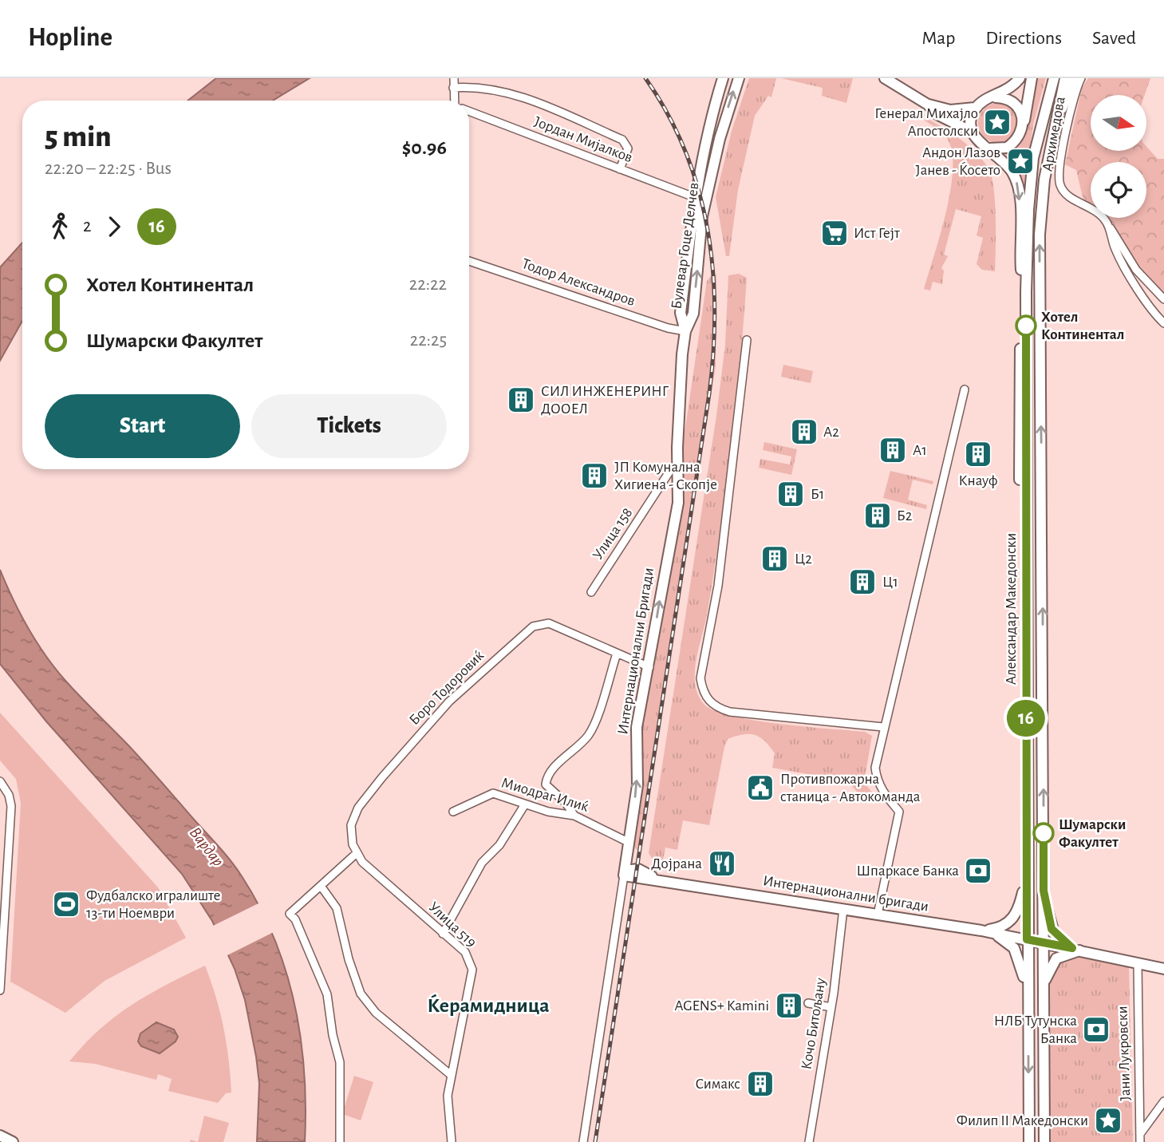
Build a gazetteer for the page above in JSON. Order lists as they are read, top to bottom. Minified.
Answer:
{"streets":{"street":["Архимедова","Јордан Мијалков","Булевар Гоце Делчев","Тодор Александров","Улица 158","Александар Македонски","Интернационални Бригади","Боро Тодоровиќ","Миодраг Илиќ","Интернационални бригади","Улица 519","Кочо Битољану","Јани Лукровски"]},"crossings":[["Јордан Мијалков","Булевар Гоце Делчев"],["Булевар Гоце Делчев","Тодор Александров"],["Булевар Гоце Делчев","Интернационални Бригади"],["Тодор Александров","Интернационални Бригади"],["Улица 158","Интернационални Бригади"],["Александар Македонски","Интернационални бригади"],["Интернационални Бригади","Боро Тодоровиќ"],["Интернационални Бригади","Миодраг Илиќ"],["Интернационални Бригади","Интернационални бригади"],["Боро Тодоровиќ","Улица 519"],["Интернационални бригади","Кочо Битољану"],["Интернационални бригади","Јани Лукровски"]],"one_way":["Интернационални Бригади"],"districts":["Ќерамидница"],"water":["Вардар"],"places":{"place":["Генерал Михајло Апостолски","Андон Лазов Јанев - Ќосето","Филип II Македонски"],"supermarket":["Ист Гејт"],"other":["Хотел Континентал","Шумарски Факултет"],"building":["СИЛ ИНЖЕНЕРИНГ ДООЕЛ","А2","А1","Кнауф","ЈП Комунална Хигиена - Скопје","Б1","Б2","Ц2","Ц1","AGENS+ Kamini","Симакс"],"public building":["Противпожарна станица - Автокоманда"],"restaurant":["Дојрана"],"bank":["Шпаркасе Банка","НЛБ Тутунска Банка"],"sports":["Фудбалско игралиште 13-ти Ноември"]},"lines":["bus line 16"],"north":"right","page":{"header":"Hopline","nav":["Map","Directions","Saved"],"on_map":"16","heading":["5 min","22:20 – 22:25 · Bus","$0.96"],"legs":["2","16"],"list":[{"name":"Хотел Континентал","value":"22:22"},{"name":"Шумарски Факултет","value":"22:25"}],"buttons":["Start","Tickets"]}}
